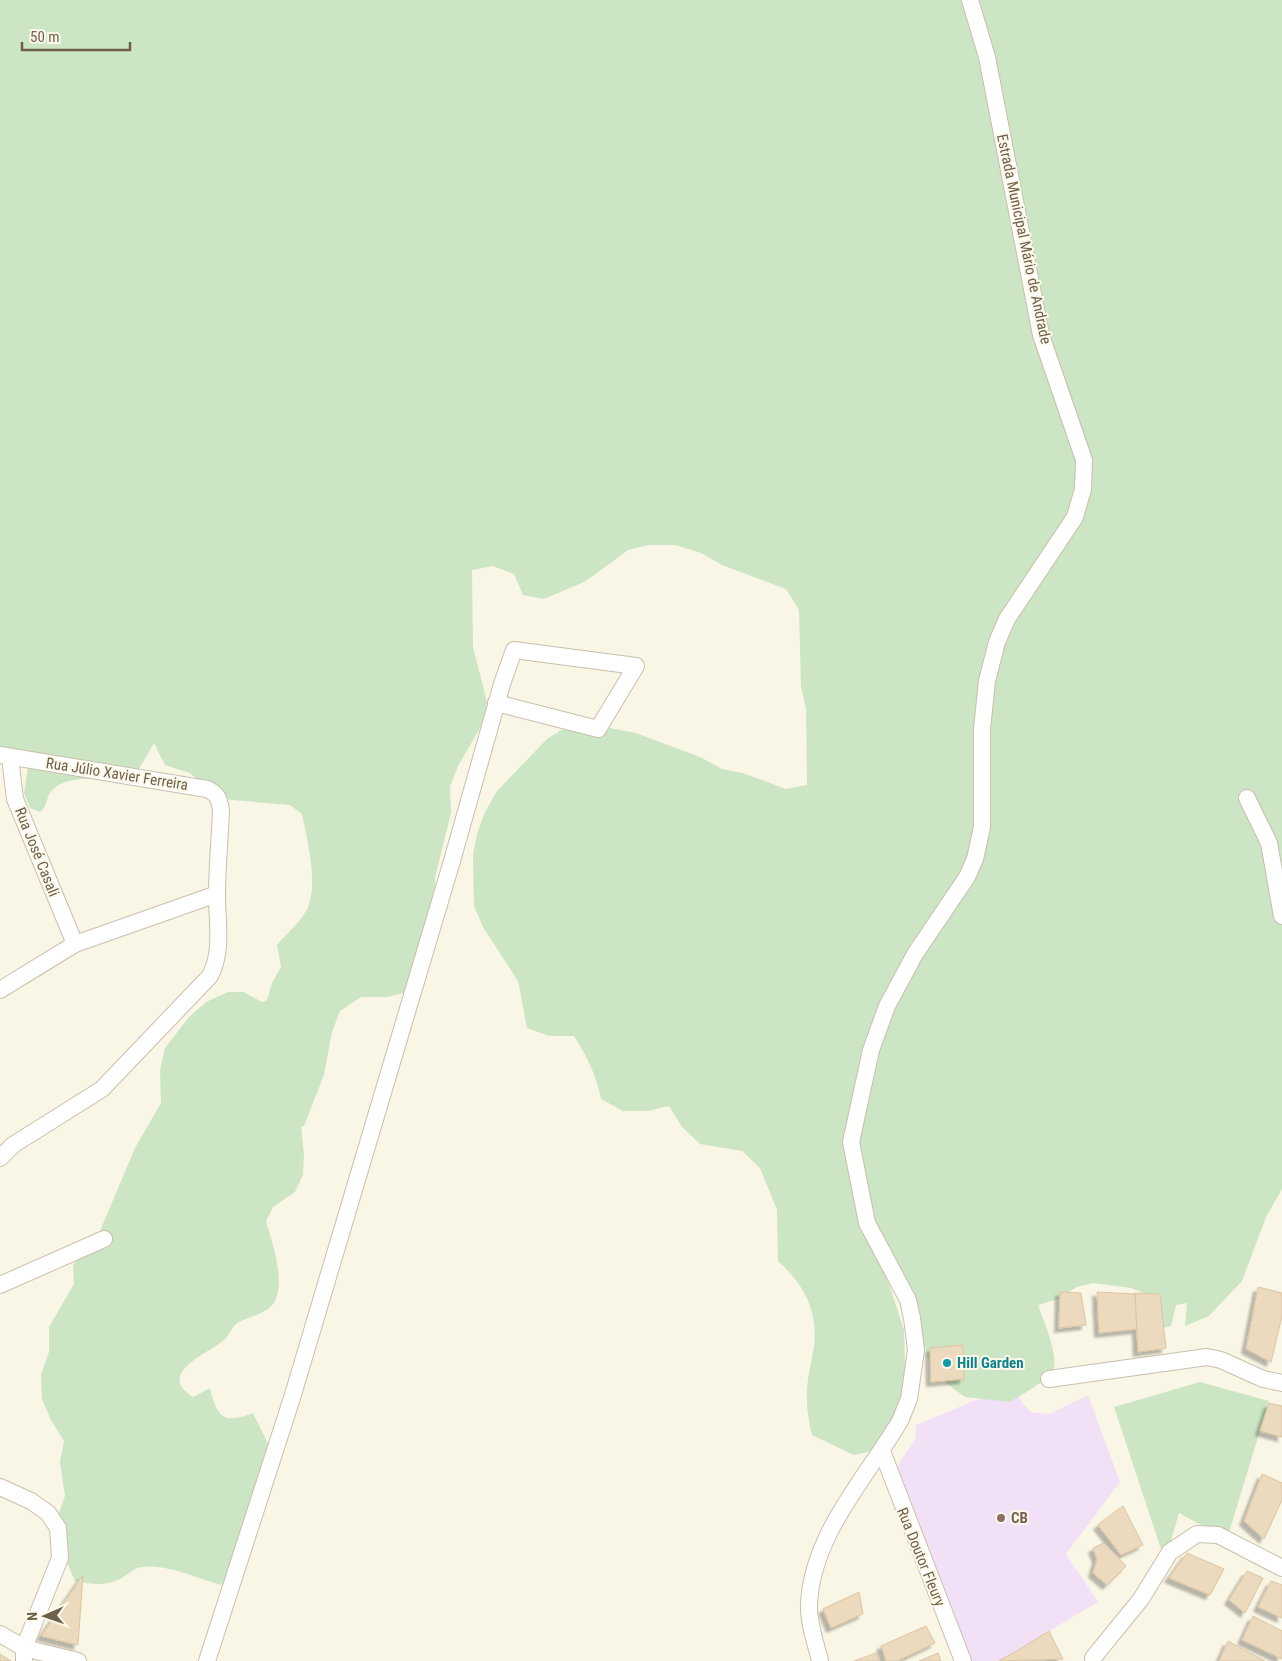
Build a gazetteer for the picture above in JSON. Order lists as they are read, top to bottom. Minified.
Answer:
{"streets":{"street":["Estrada Municipal Mário de Andrade","Rua Júlio Xavier Ferreira","Rua José Casali","Rua Doutor Fleury"]},"crossings":[["Estrada Municipal Mário de Andrade","Rua Doutor Fleury"],["Rua Júlio Xavier Ferreira","Rua José Casali"]],"places":["Hill Garden","CB"],"scale_bar":"50 m","north":"left"}
